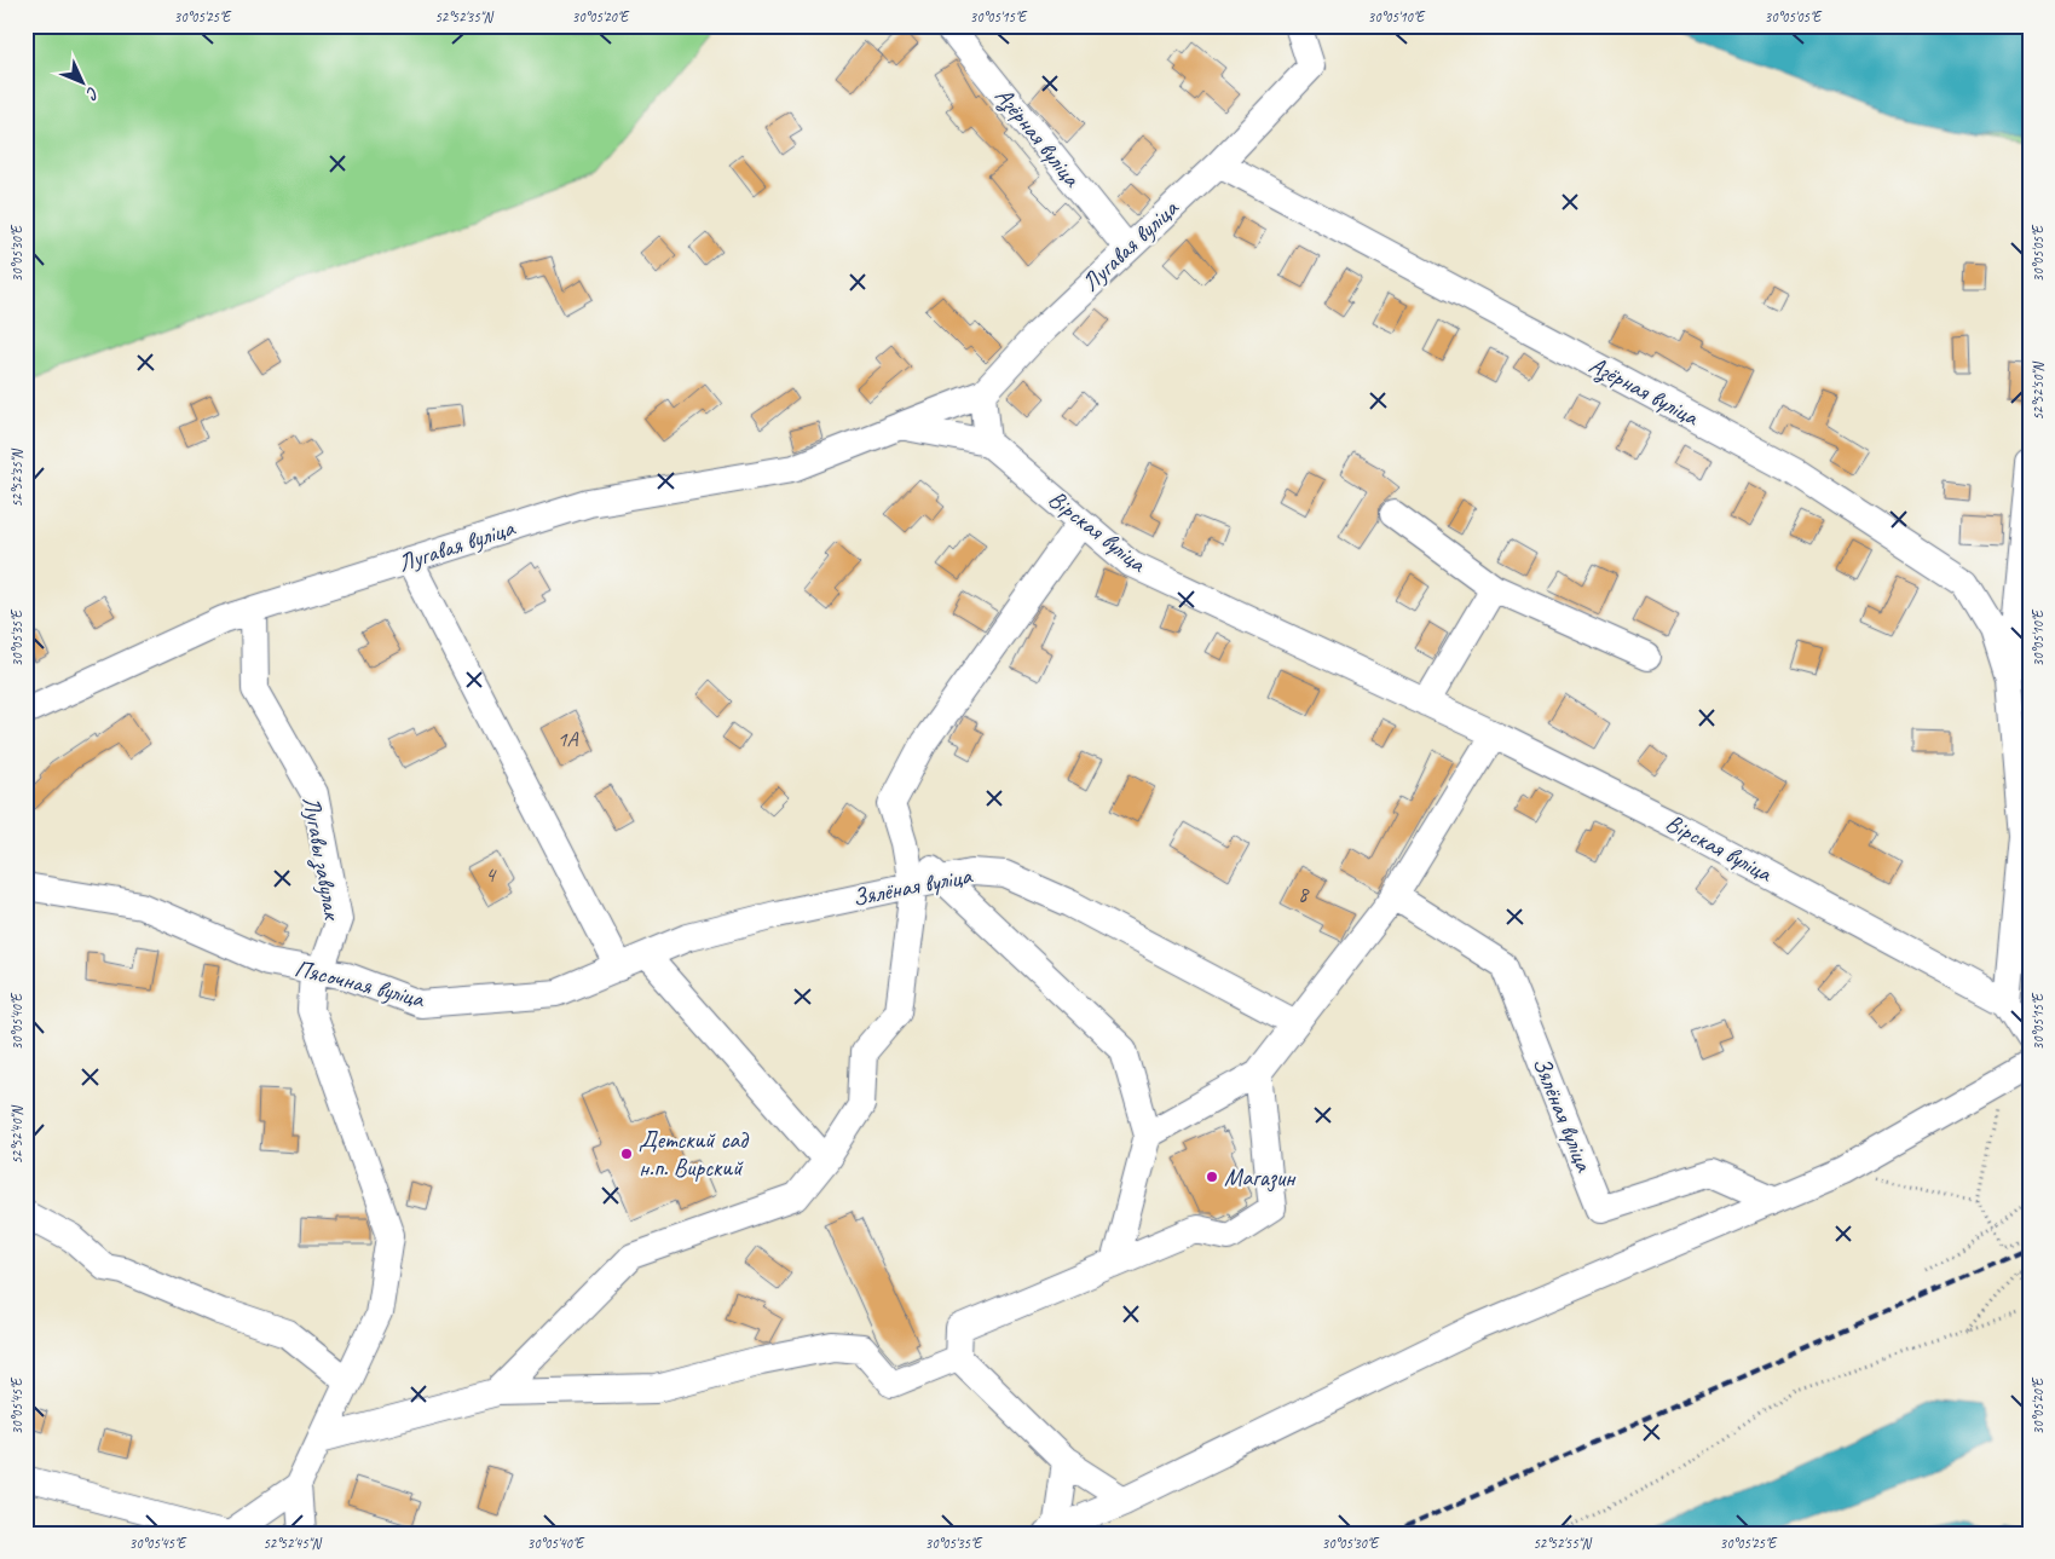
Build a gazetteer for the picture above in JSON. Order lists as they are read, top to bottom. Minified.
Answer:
{"streets":{"street":["Азёрная вуліца","Лугавая вуліца","Вірская вуліца","Лугавы завулак","Зялёная вуліца","Пясочная вуліца"]},"crossings":[["Азёрная вуліца","Лугавая вуліца"],["Азёрная вуліца","Вірская вуліца"],["Лугавая вуліца","Лугавы завулак"],["Лугавы завулак","Пясочная вуліца"],["Зялёная вуліца","Пясочная вуліца"]],"places":["Детский сад н.п. Вирский","Магазин"],"house_numbers":["1А","4","8"],"north":"bottom right","coordinates":["30°05'25\"E","52°52'35\"N","30°05'20\"E","30°05'15\"E","30°05'10\"E","30°05'05\"E","30°05'30\"E","52°52'50\"N","30°05'35\"E","30°05'40\"E","52°52'40\"N","30°05'45\"E","52°52'45\"N","52°52'55\"N"]}
